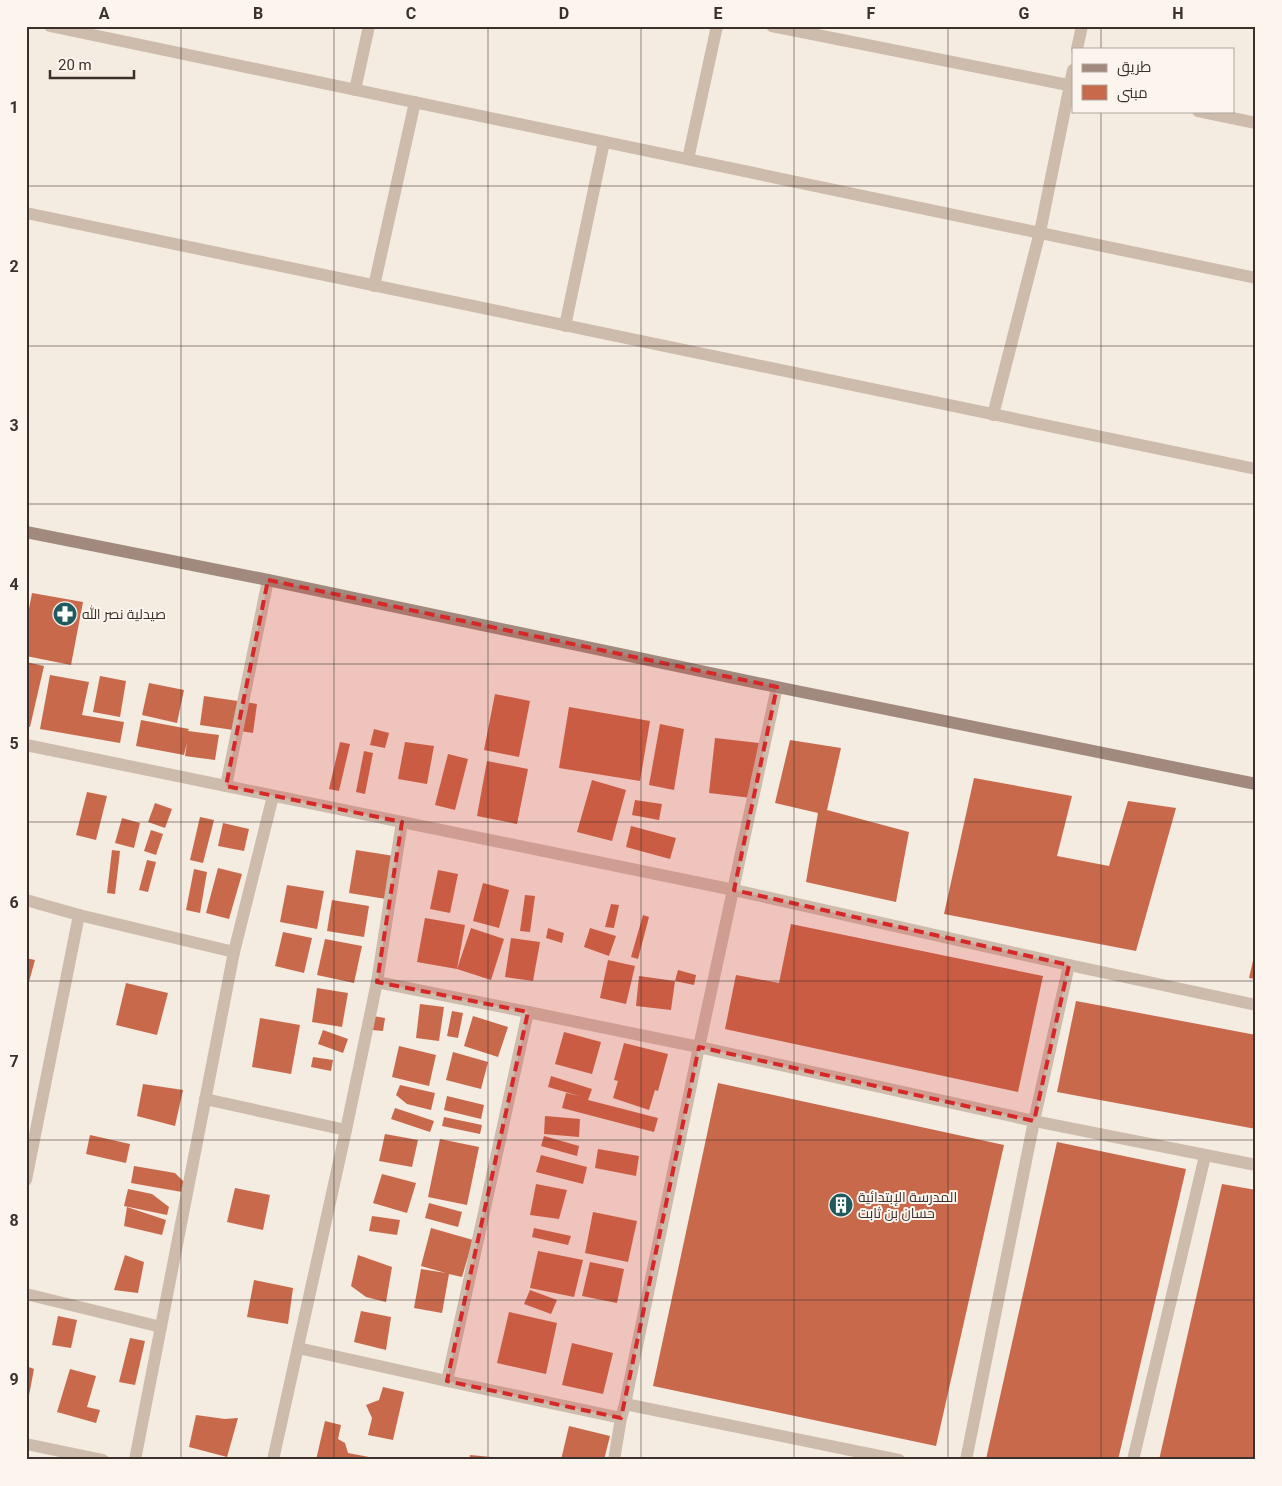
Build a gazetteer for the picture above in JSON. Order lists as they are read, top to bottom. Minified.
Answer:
{"places":{"pharmacy":["صيدلية نصر الله"],"building":["المدرسة الإبتدائية حسان بن ثابت"]},"legend":["طريق","مبنى"],"scale_bar":"20 m","grid":{"columns":["A","B","C","D","E","F","G","H"],"rows":["1","2","3","4","5","6","7","8","9"]}}
